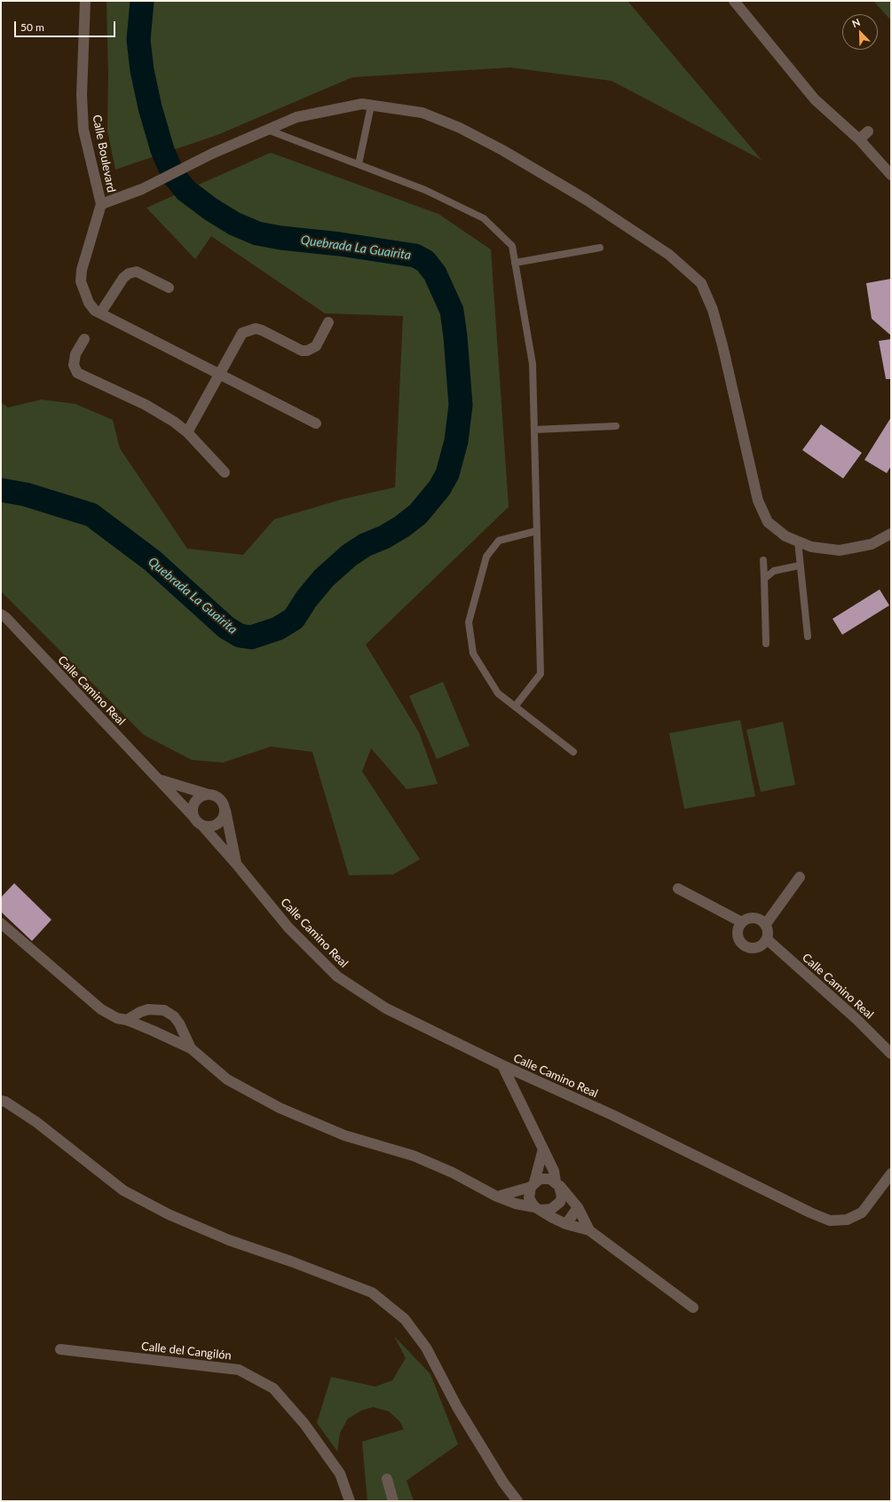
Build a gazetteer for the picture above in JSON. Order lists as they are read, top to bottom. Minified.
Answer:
{"streets":{"street":["Calle Boulevard","Calle Camino Real","Calle del Cangilón"]},"water":["Quebrada La Guairita"],"scale_bar":"50 m","north":"top left"}
